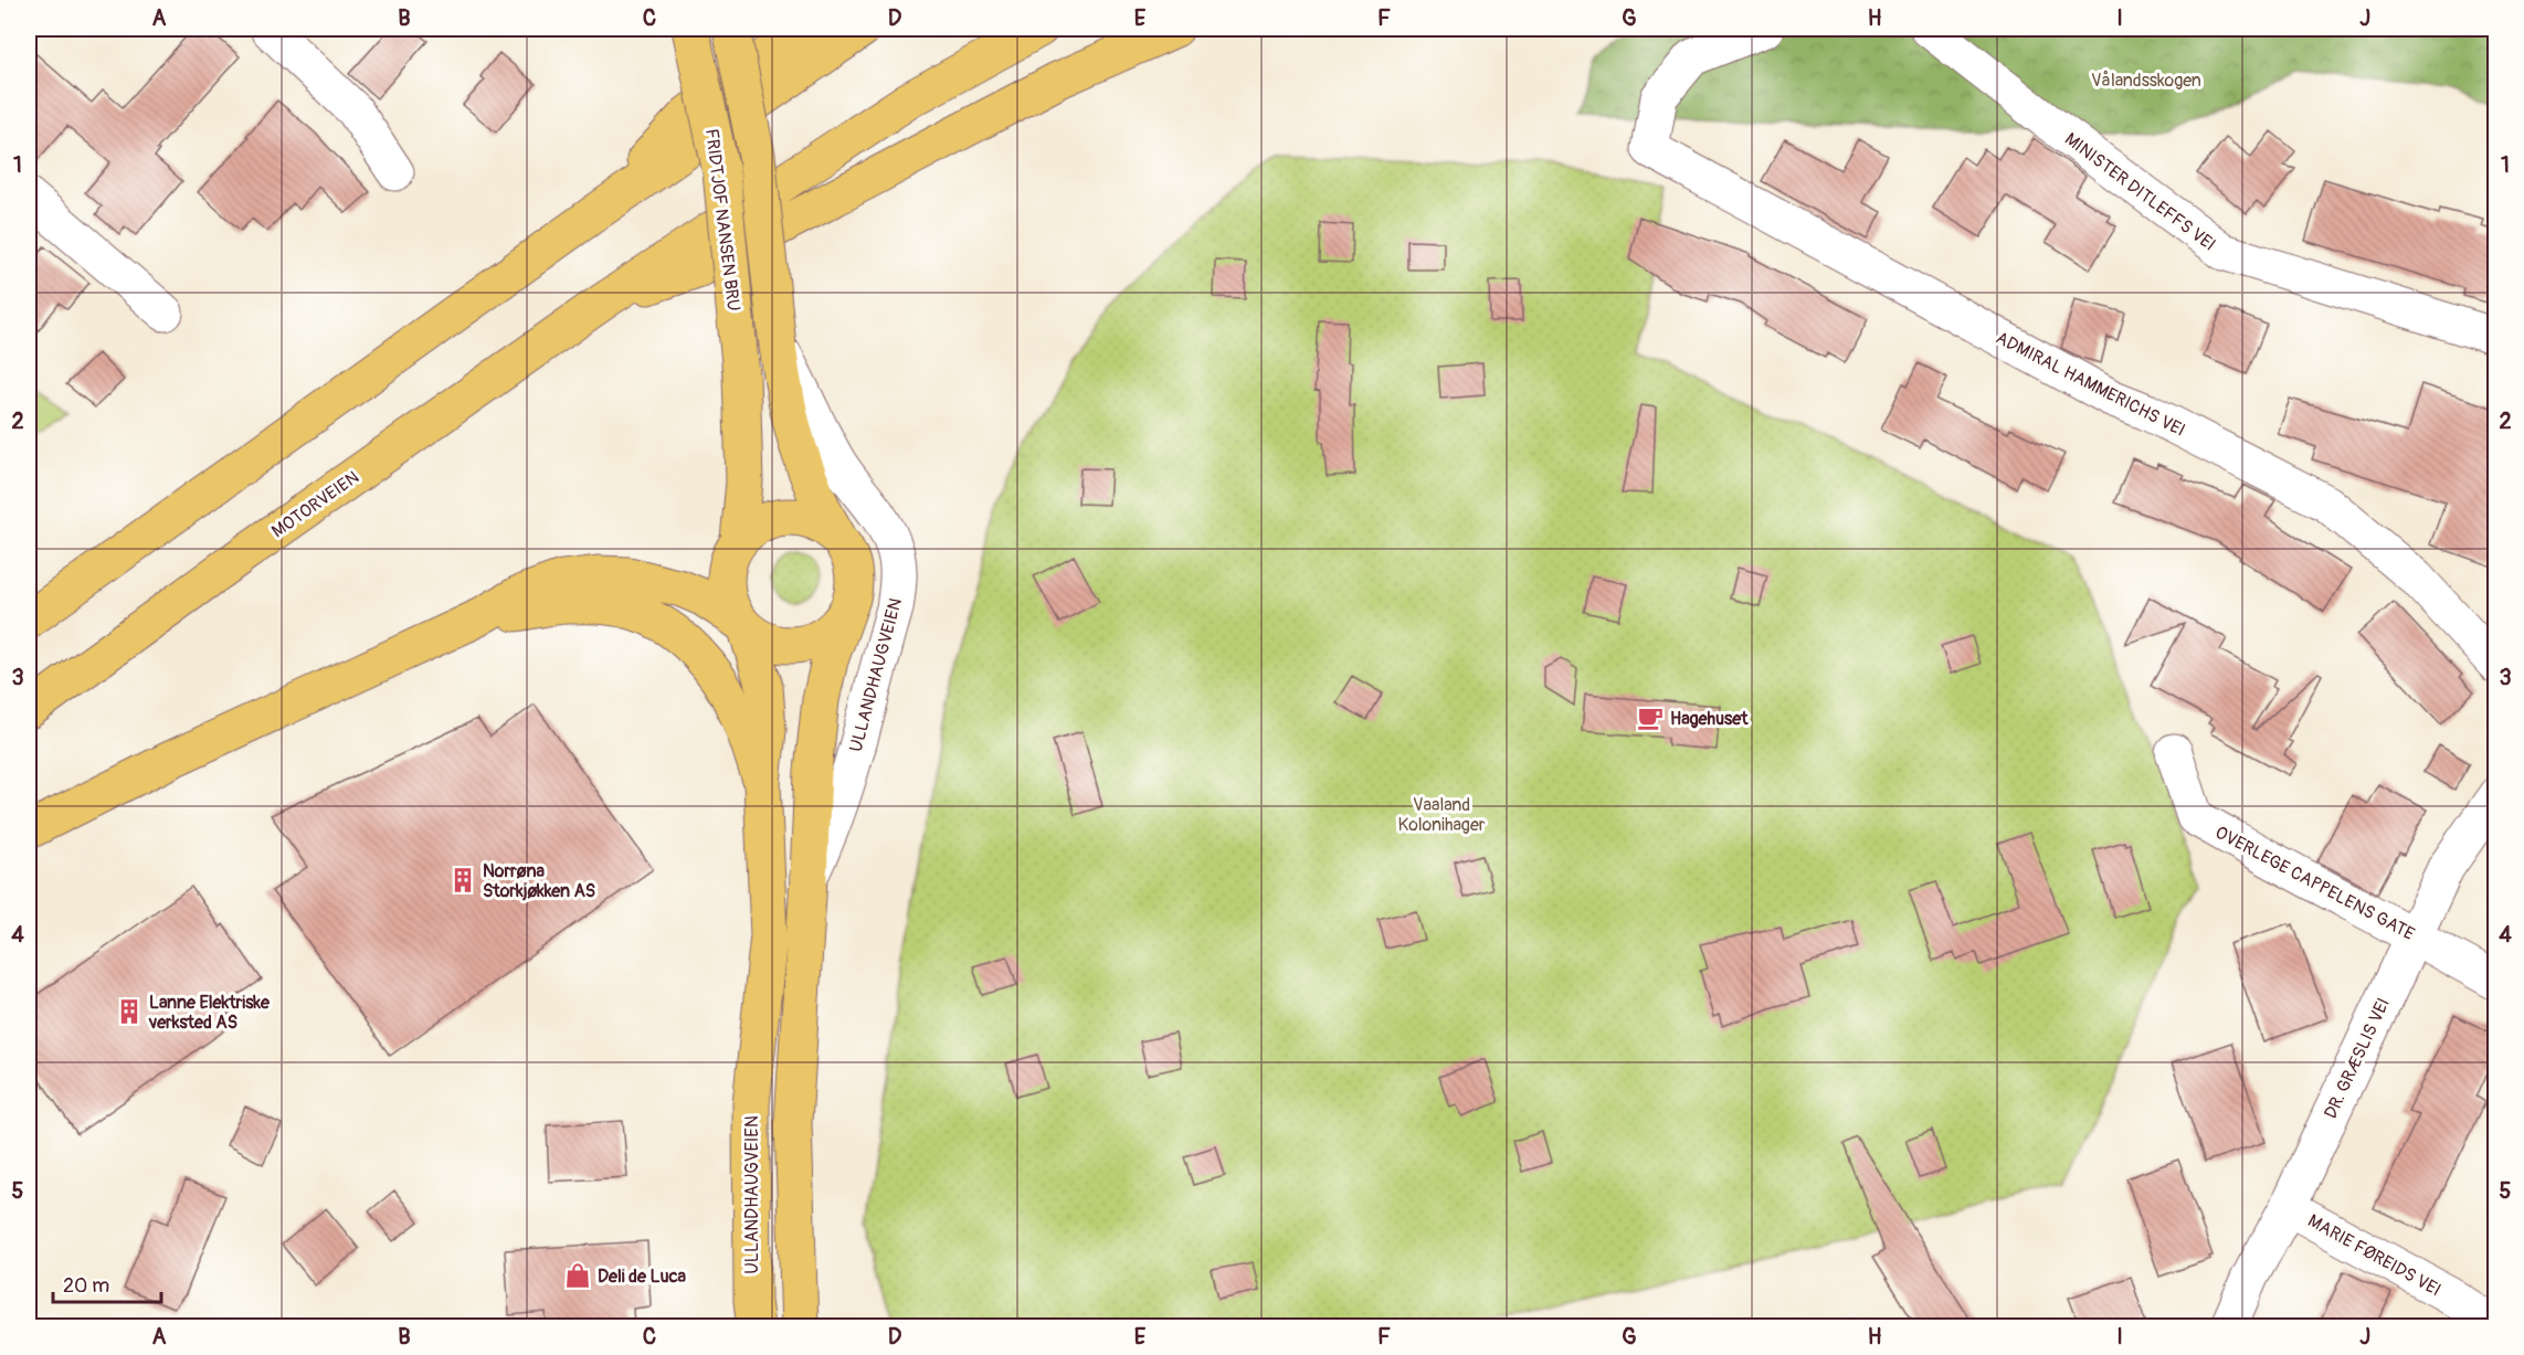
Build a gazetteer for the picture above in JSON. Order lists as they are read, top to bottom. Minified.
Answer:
{"streets":{"main road":["FRIDTJOF NANSEN BRU","MOTORVEIEN","ULLANDHAUGVEIEN"],"street":["MINISTER DITLEFFS VEI","ADMIRAL HAMMERICHS VEI","OVERLEGE CAPPELENS GATE","DR. GRÆSLIS VEI","MARIE FØREIDS VEI"]},"crossings":[["FRIDTJOF NANSEN BRU","ULLANDHAUGVEIEN"],["OVERLEGE CAPPELENS GATE","DR. GRÆSLIS VEI"],["DR. GRÆSLIS VEI","MARIE FØREIDS VEI"]],"parks":["Vålandsskogen","Vaaland Kolonihager"],"places":{"cafe":["Hagehuset"],"building":["Norrøna Storkjøkken AS","Lanne Elektriske verksted AS"],"shop":["Deli de Luca"]},"scale_bar":"20 m","grid":{"columns":["A","B","C","D","E","F","G","H","I","J"],"rows":["1","2","3","4","5"]}}
